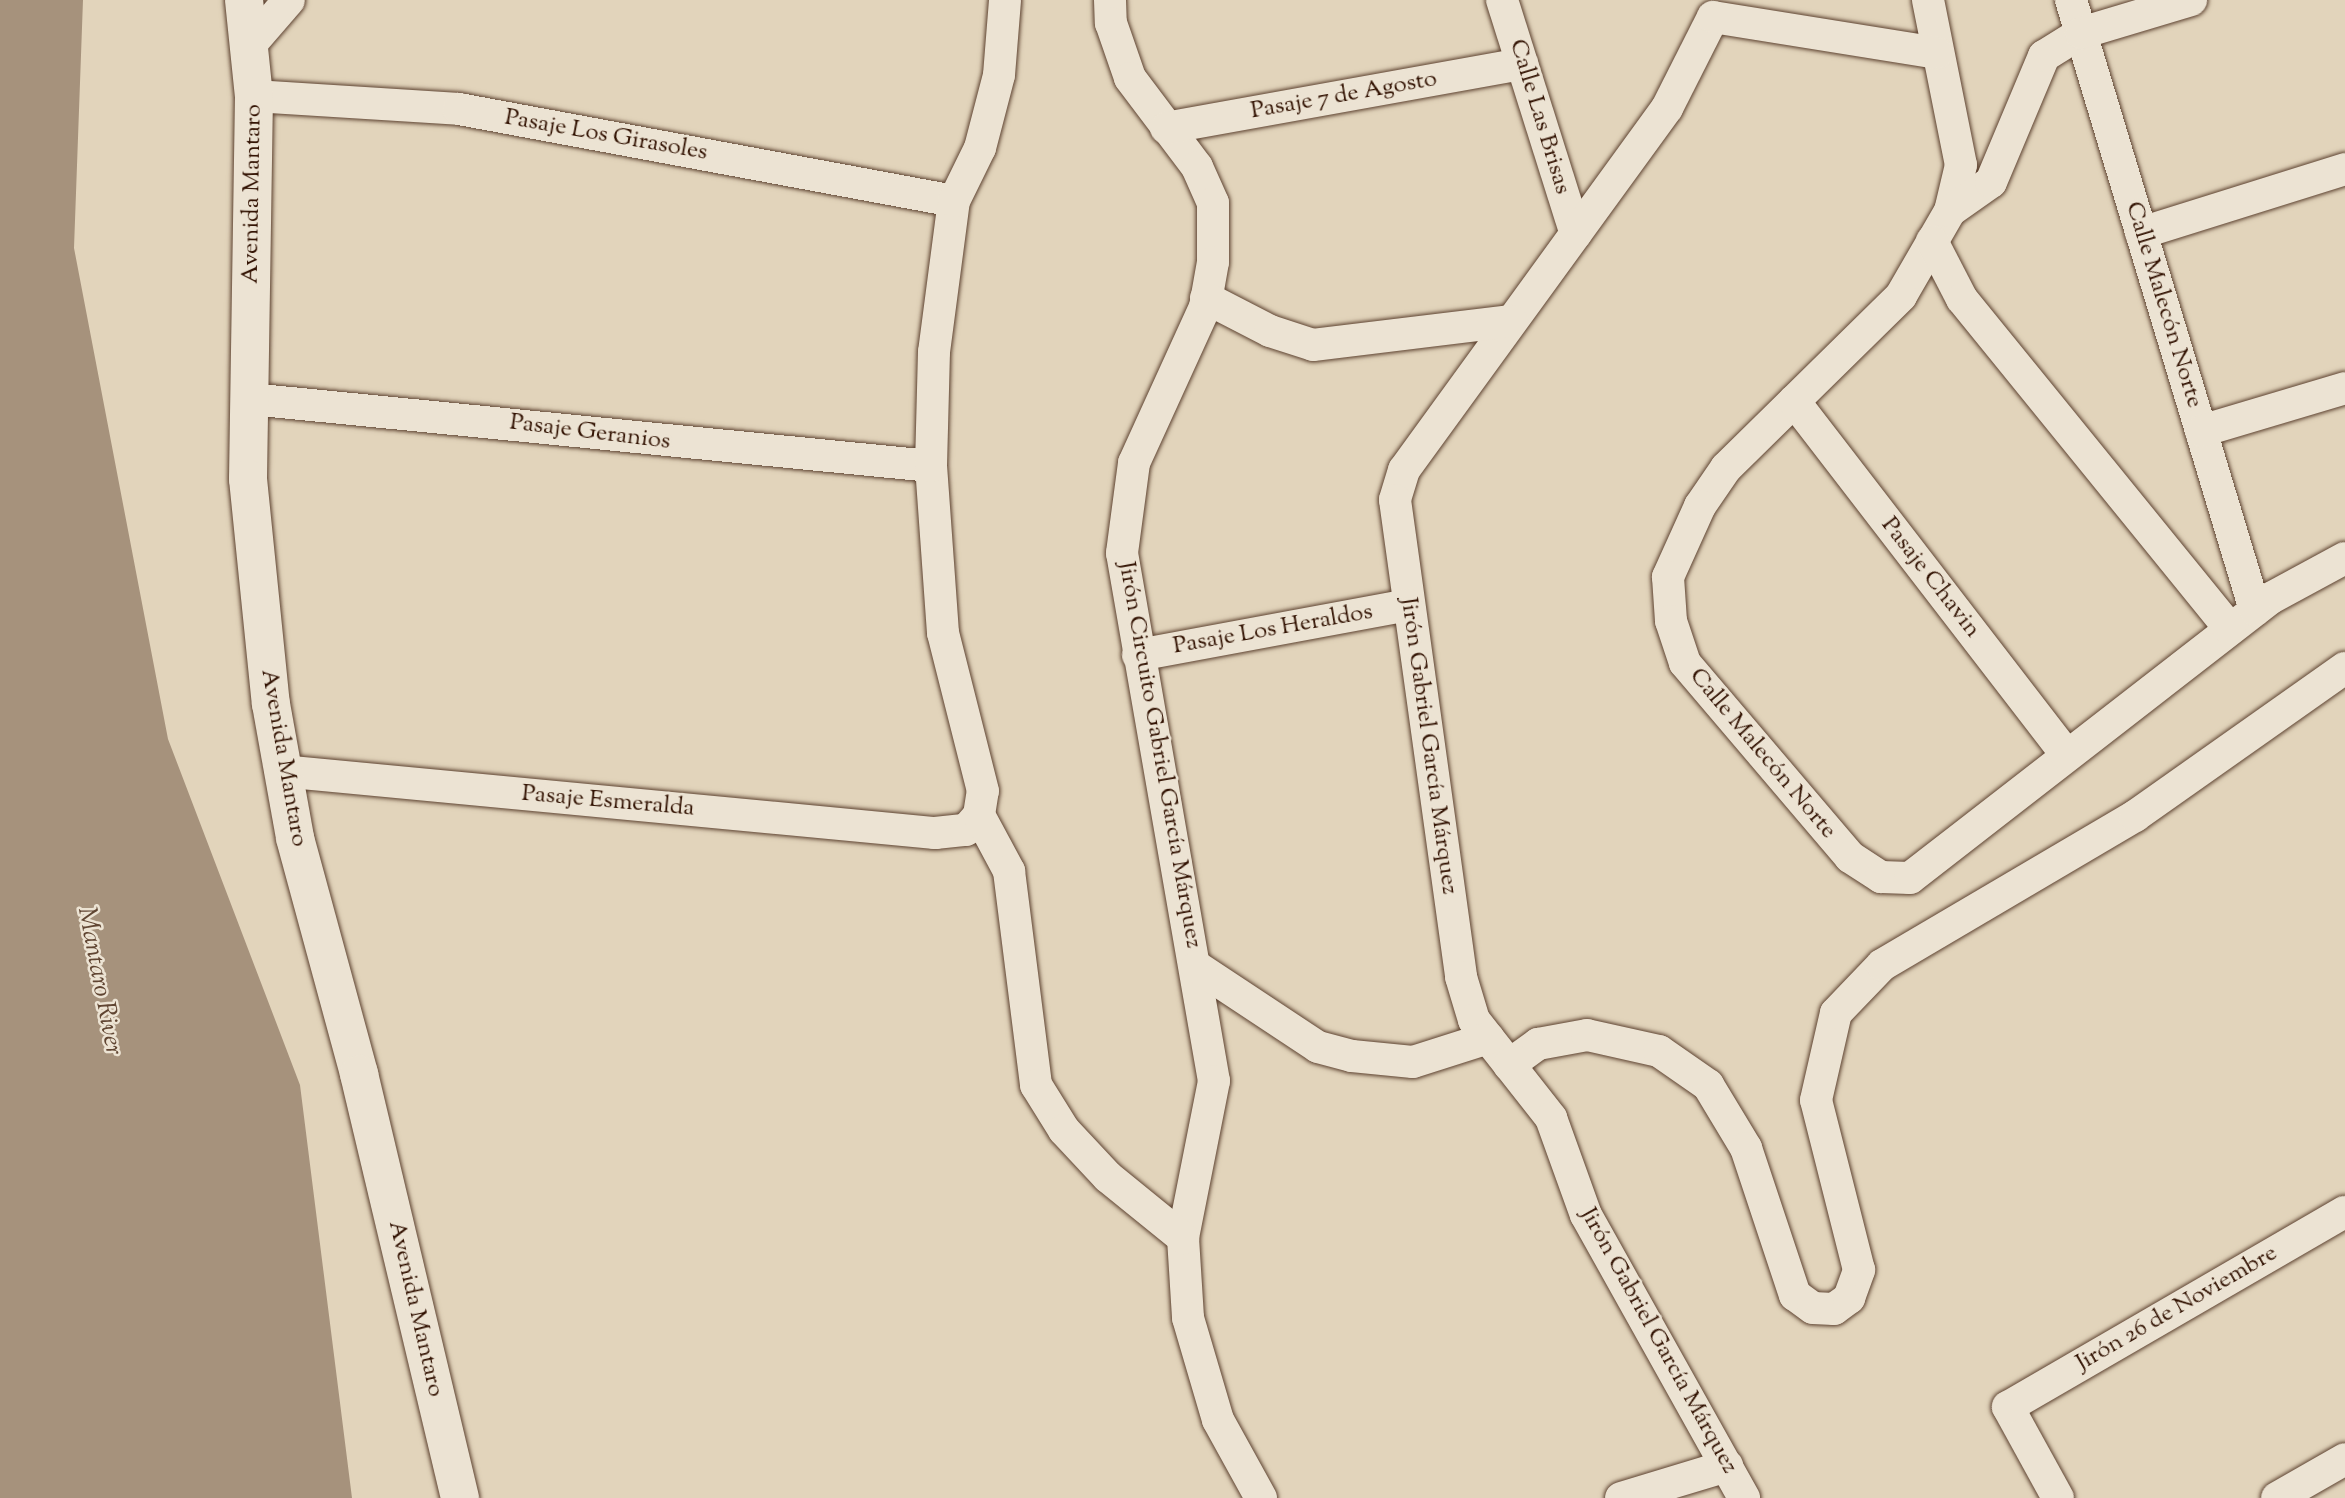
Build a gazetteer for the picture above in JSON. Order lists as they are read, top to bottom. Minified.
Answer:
{"streets":{"street":["Pasaje 7 de Agosto","Calle Las Brisas","Pasaje Los Girasoles","Avenida Mantaro","Calle Malecón Norte","Pasaje Geranios","Pasaje Chavin","Pasaje Los Heraldos","Jirón Gabriel García Márquez","Jirón Circuito Gabriel García Márquez","Pasaje Esmeralda","Jirón 26 de Noviembre"]},"crossings":[["Pasaje 7 de Agosto","Calle Las Brisas"],["Pasaje 7 de Agosto","Jirón Circuito Gabriel García Márquez"],["Calle Las Brisas","Jirón Gabriel García Márquez"],["Pasaje Los Girasoles","Avenida Mantaro"],["Avenida Mantaro","Pasaje Geranios"],["Avenida Mantaro","Pasaje Esmeralda"],["Calle Malecón Norte","Pasaje Chavin"],["Pasaje Los Heraldos","Jirón Gabriel García Márquez"],["Pasaje Los Heraldos","Jirón Circuito Gabriel García Márquez"]],"water":["Mantaro River"]}
